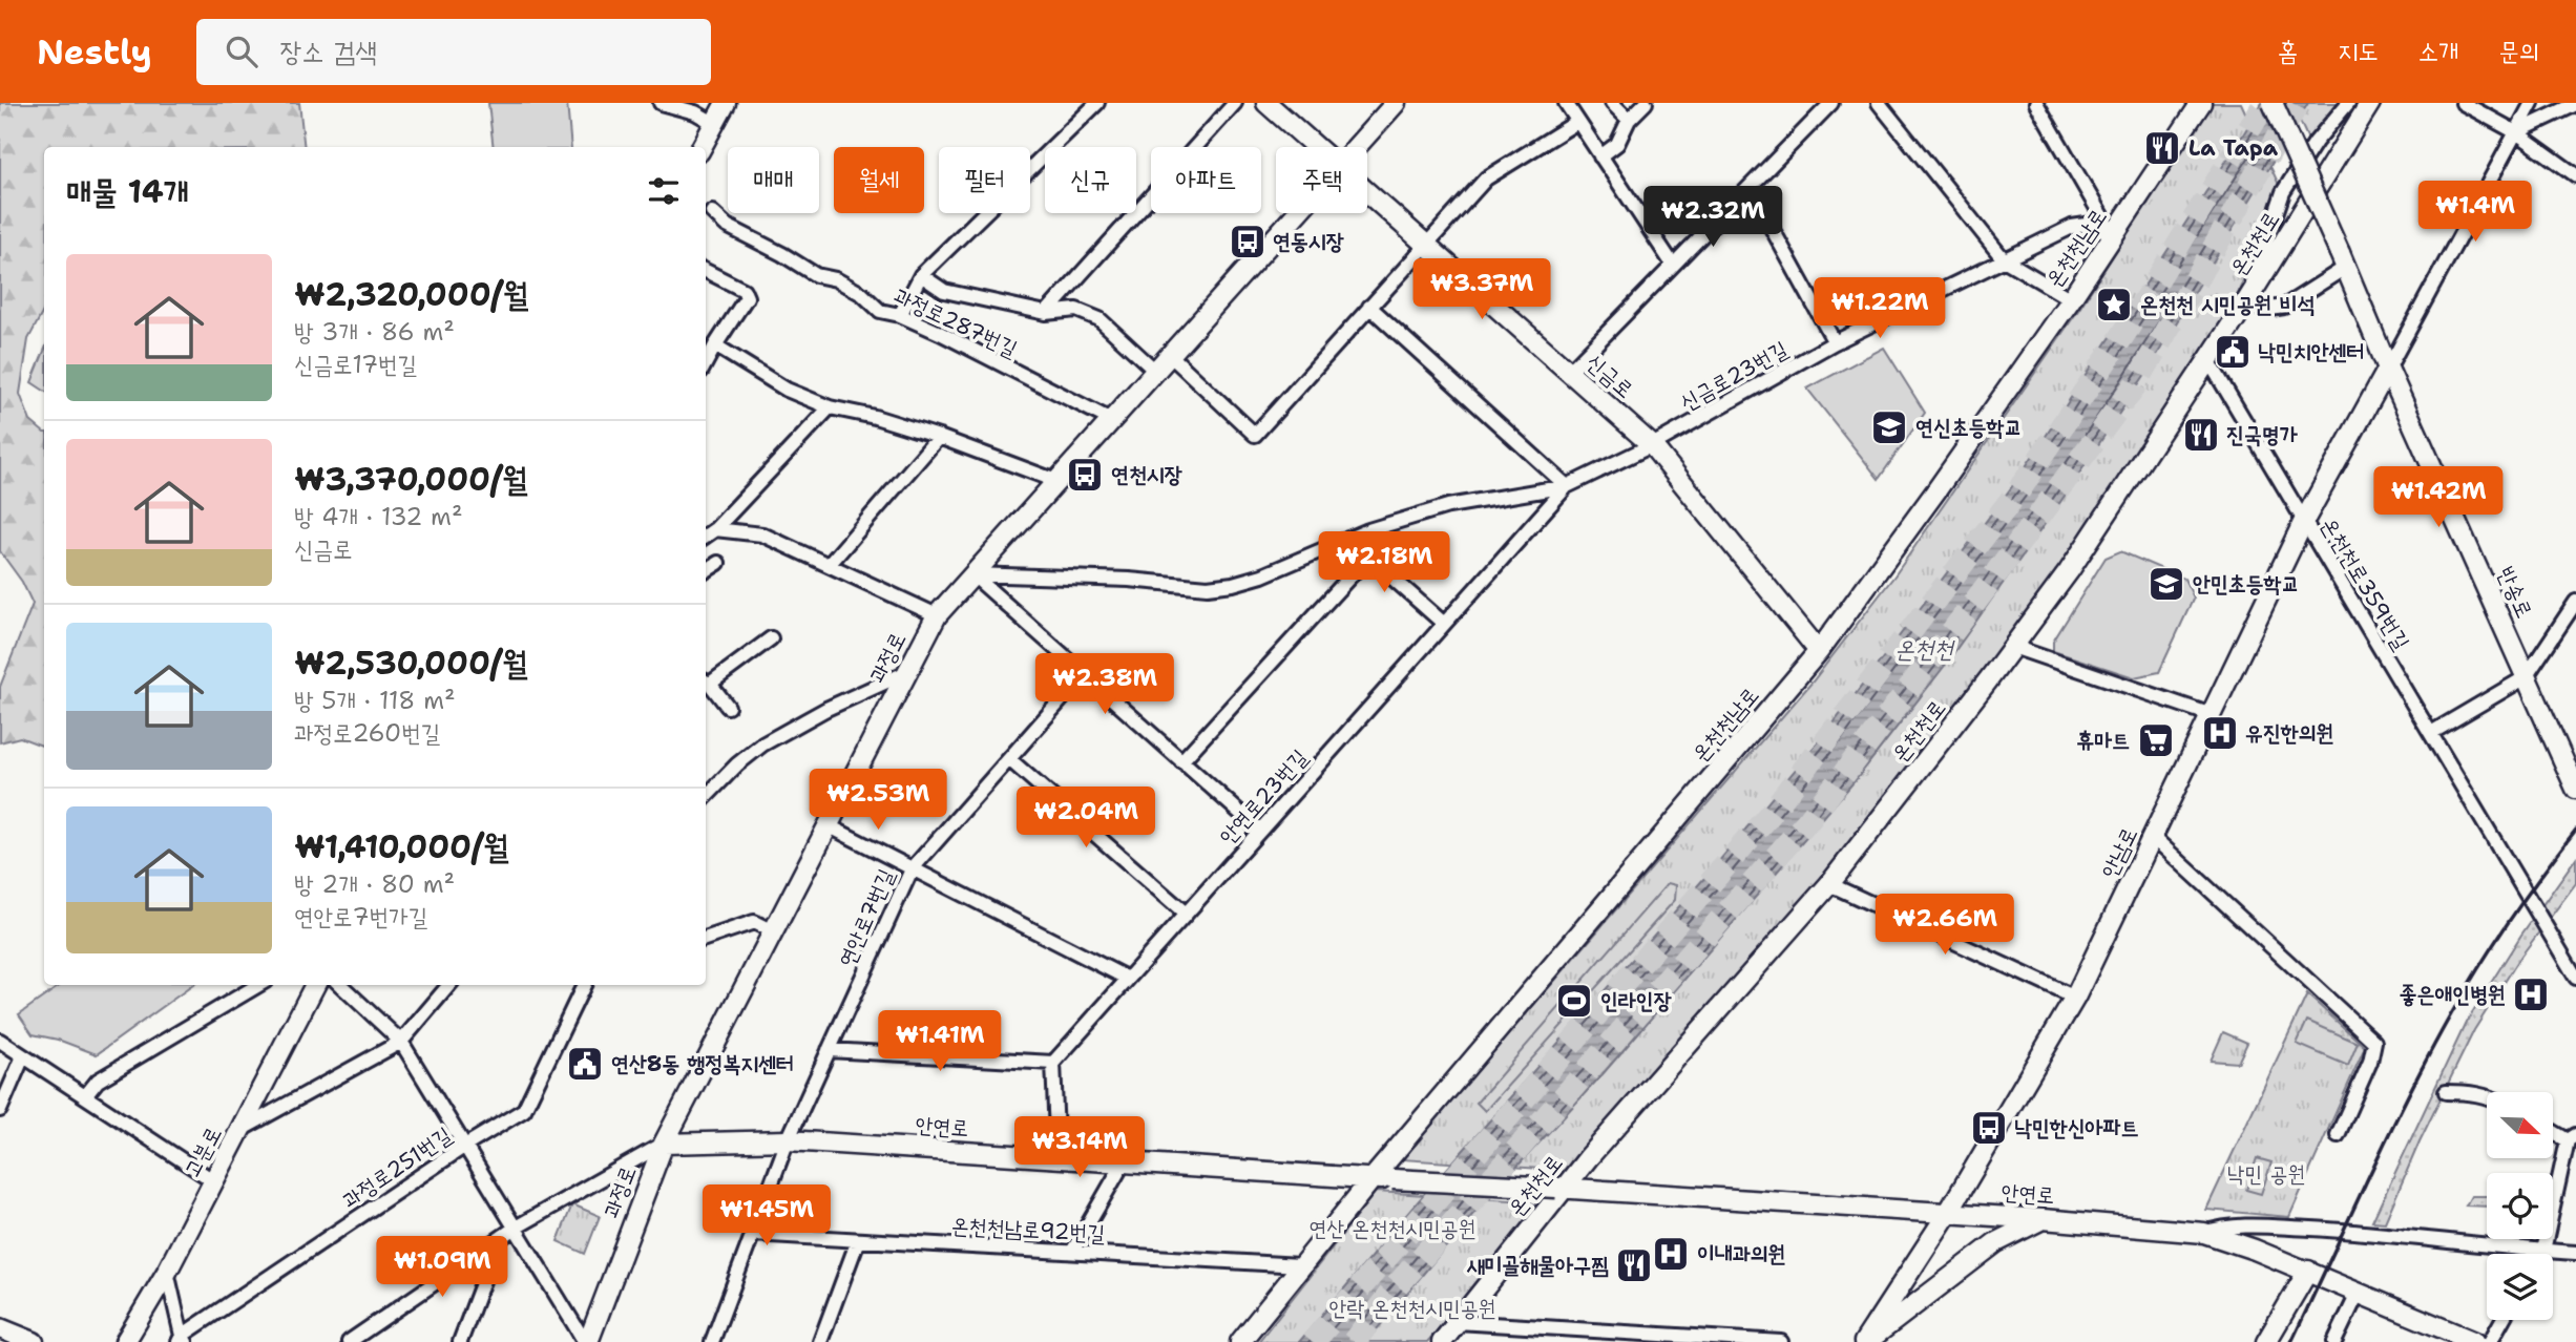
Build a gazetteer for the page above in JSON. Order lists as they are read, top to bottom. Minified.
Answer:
{"streets":{"street":["온천천로","온천천남로","과정로287번길","신금로","신금로23번길","온천천로359번길","반송로","과정로","안연로23번길","안남로","연안로7번길","안연로","고분로","과정로251번길","온천천남로92번길"]},"crossings":[["온천천로","온천천로359번길"],["온천천로","안연로"],["온천천남로","신금로"],["온천천남로","신금로23번길"],["온천천남로","안연로"],["온천천남로","온천천남로92번길"],["과정로287번길","과정로"],["신금로","신금로23번길"],["신금로23번길","안연로23번길"],["온천천로359번길","안남로"],["반송로","안남로"],["과정로","안연로"],["안남로","안연로"],["연안로7번길","안연로"],["연안로7번길","온천천남로92번길"]],"water":["온천천"],"parks":["낙민 공원","연산 온천천시민공원","안락 온천천시민공원"],"places":{"restaurant":["La Tapa","진국명가","새미골해물아구찜"],"bus stop":["연동시장","연천시장","낙민한신아파트"],"place":["온천천 시민공원 비석"],"public building":["낙민치안센터","연산8동 행정복지센터"],"school or university":["연신초등학교","안민초등학교"],"hospital":["유진한의원","좋은애인병원","이내과의원"],"supermarket":["휴마트"],"sports":["인라인장"]},"north":"bottom right","page":{"header":"Nestly","search":"장소 검색","nav":["홈","지도","소개","문의"],"chip":["매매","월세","필터","신규","아파트","주택"],"heading":"매물 14개","price":["₩1.4M","₩2.32M","₩3.37M","₩1.22M","₩1.42M","₩2.18M","₩2.38M","₩2.53M","₩2.04M","₩2.66M","₩1.41M","₩3.14M","₩1.45M","₩1.09M"],"list":[{"name":"₩2,320,000/월","note":"방 3개 · 86 m² · 신금로17번길"},{"name":"₩3,370,000/월","note":"방 4개 · 132 m² · 신금로"},{"name":"₩2,530,000/월","note":"방 5개 · 118 m² · 과정로260번길"},{"name":"₩1,410,000/월","note":"방 2개 · 80 m² · 연안로7번가길"}]}}
